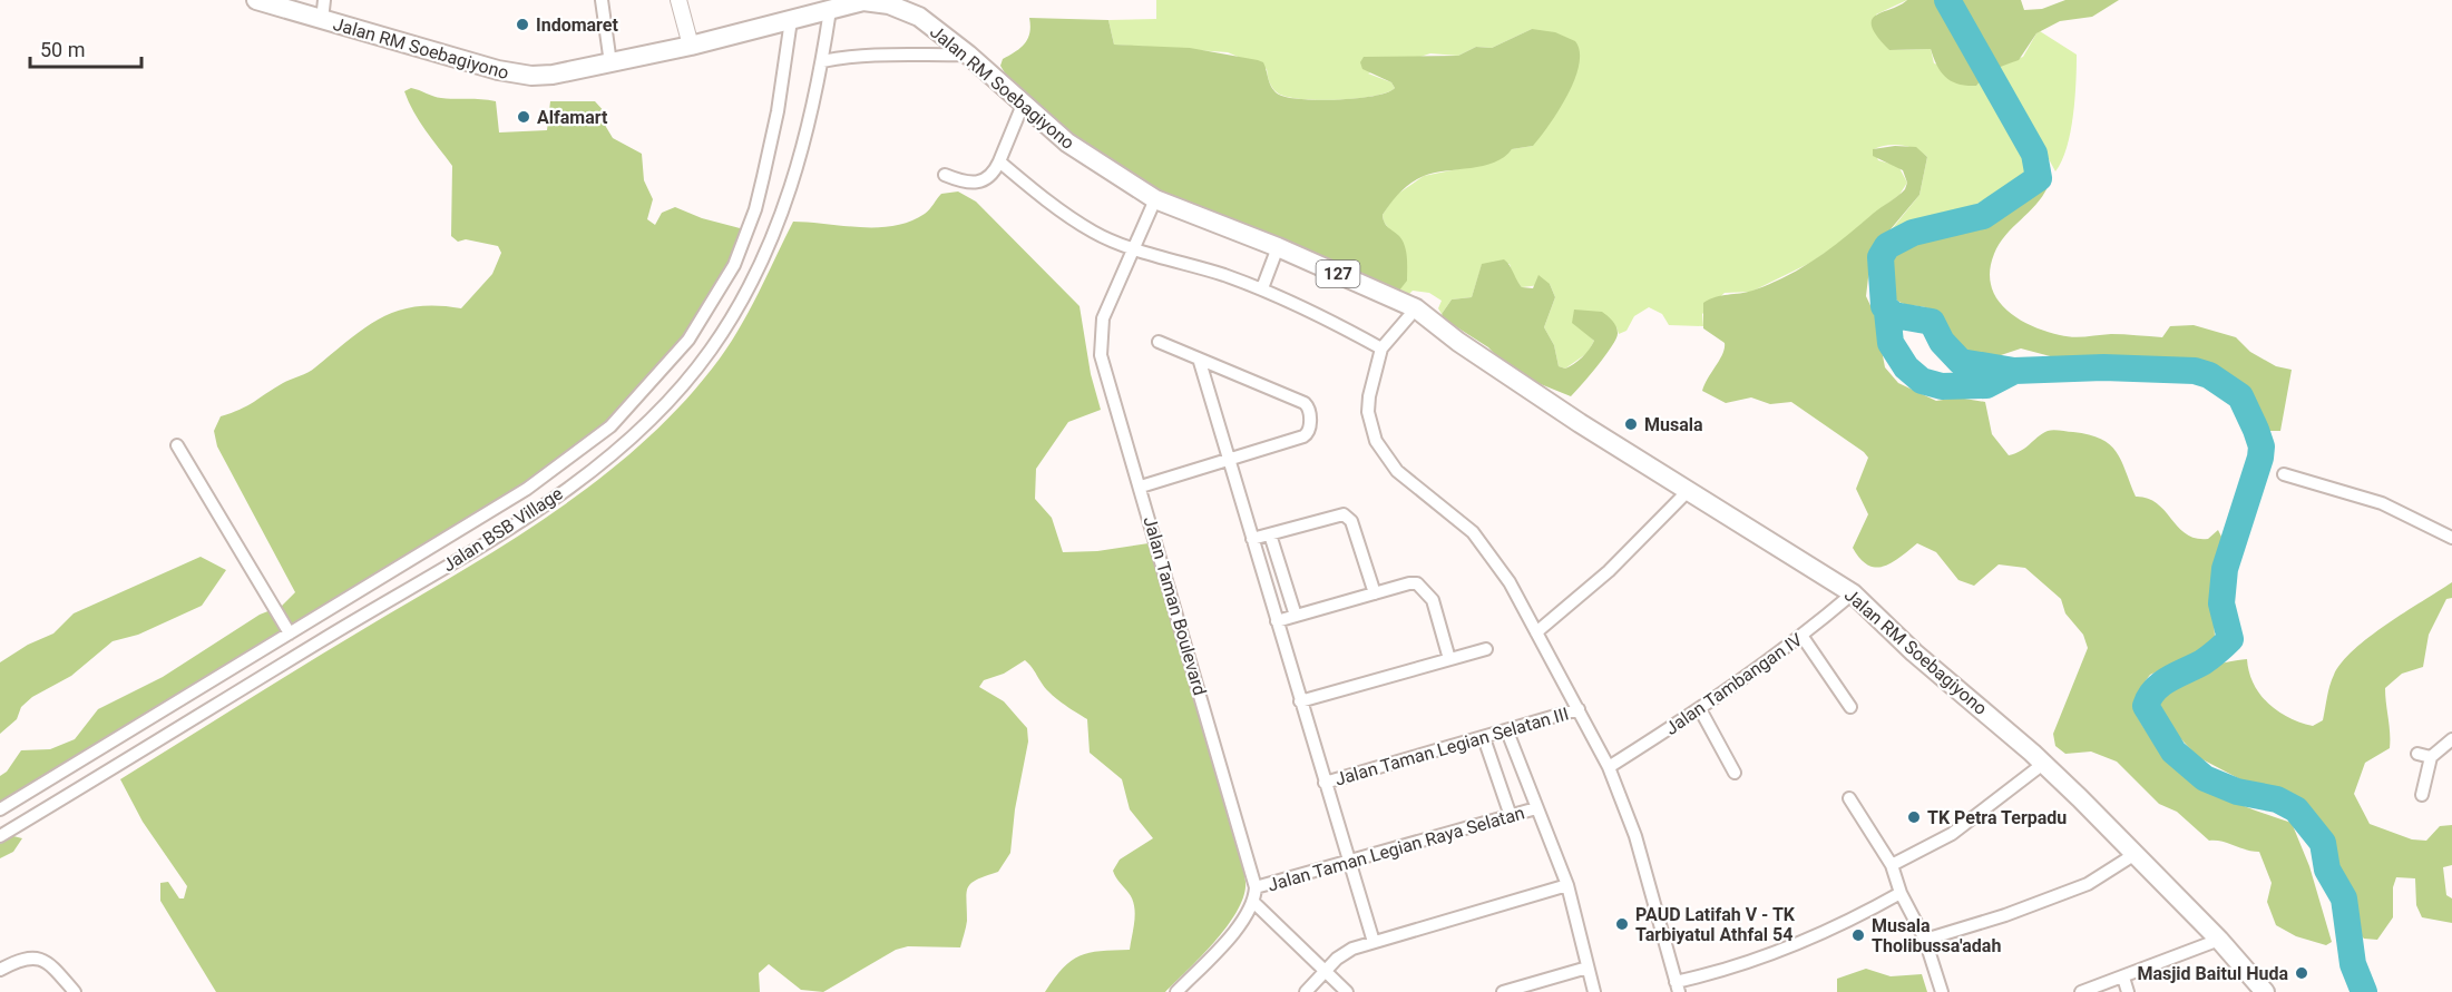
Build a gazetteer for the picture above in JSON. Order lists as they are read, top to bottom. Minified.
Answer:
{"streets":{"main road":["Jalan RM Soebagiyono","127"],"street":["Jalan BSB Village","Jalan Taman Boulevard","Jalan Tambangan IV","Jalan Taman Legian Selatan III","Jalan Taman Legian Raya Selatan"]},"crossings":[["Jalan RM Soebagiyono","Jalan BSB Village"],["Jalan RM Soebagiyono","Jalan Taman Boulevard"],["Jalan RM Soebagiyono","Jalan Tambangan IV"],["Jalan Taman Boulevard","Jalan Taman Legian Raya Selatan"]],"places":["Indomaret","Alfamart","Musala","TK Petra Terpadu","PAUD Latifah V - TK Tarbiyatul Athfal 54","Musala Tholibussa'adah","Masjid Baitul Huda"],"scale_bar":"50 m"}
